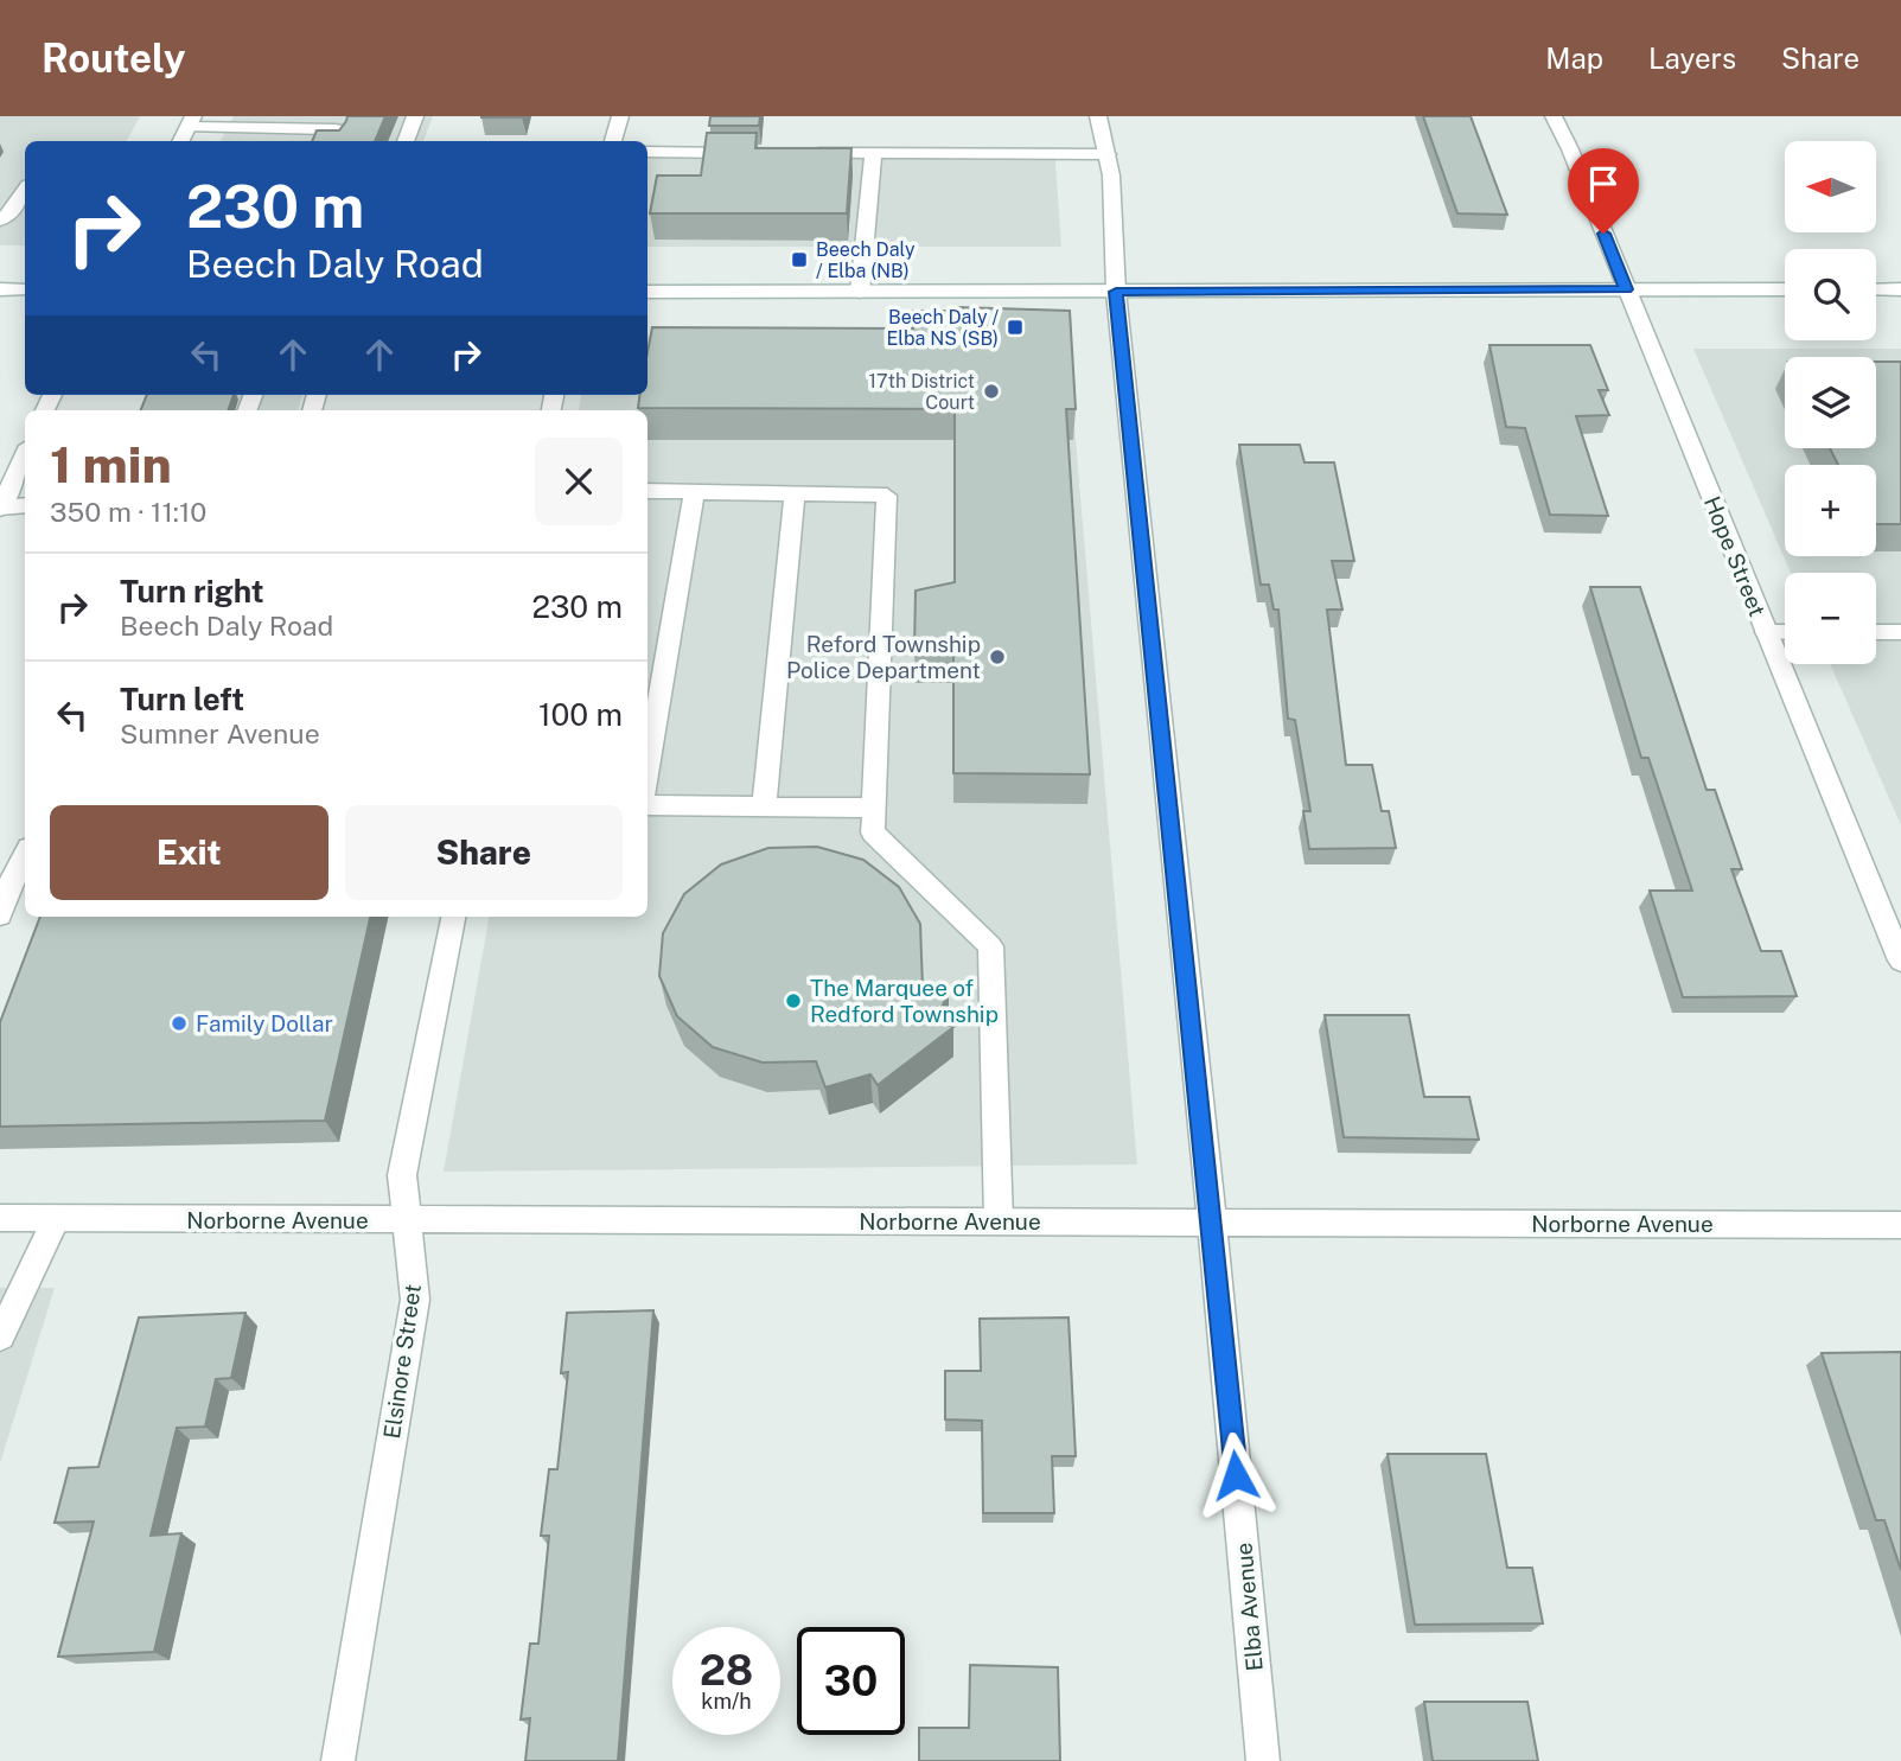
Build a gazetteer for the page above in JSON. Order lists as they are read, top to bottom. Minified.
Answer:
{"streets":{"street":["Hope Street","Norborne Avenue","Elsinore Street","Elba Avenue"]},"crossings":[["Norborne Avenue","Elsinore Street"],["Norborne Avenue","Elba Avenue"]],"places":{"transit":["Beech Daly / Elba (NB)","Beech Daly / Elba NS (SB)"],"other":["17th District Court","Reford Township Police Department","The Marquee of Redford Township","Family Dollar"]},"north":"left","page":{"header":"Routely","nav":["Map","Layers","Share"],"map_buttons":["+","−"],"turn":["230 m","Beech Daly Road"],"heading":["1 min","350 m · 11:10"],"list":[{"name":"Turn right","note":"Beech Daly Road","value":"230 m"},{"name":"Turn left","note":"Sumner Avenue","value":"100 m"}],"buttons":["Exit","Share"],"speed":"28 km/h","limit":"30"}}
